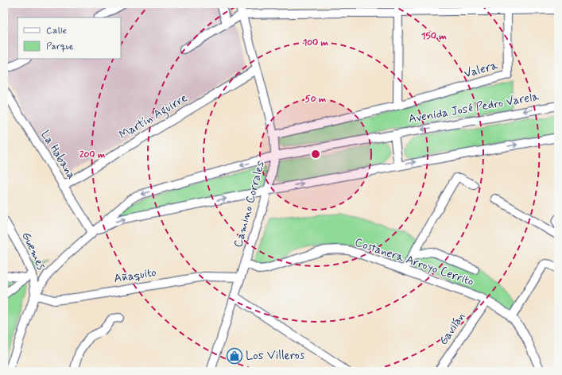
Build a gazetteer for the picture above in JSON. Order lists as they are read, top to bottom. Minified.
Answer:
{"streets":{"street":["Valera","Avenida José Pedro Varela","Martín Aguirre","La Habana","Camino Corrales","Guemes","Costanera Arroyo Cerrito","Añaquito","Gavilán"]},"crossings":[["Avenida José Pedro Varela","La Habana"],["Avenida José Pedro Varela","Camino Corrales"],["Avenida José Pedro Varela","Guemes"],["Avenida José Pedro Varela","Añaquito"],["Martín Aguirre","La Habana"],["Martín Aguirre","Camino Corrales"],["Camino Corrales","Costanera Arroyo Cerrito"],["Camino Corrales","Añaquito"],["Guemes","Añaquito"],["Costanera Arroyo Cerrito","Gavilán"]],"places":{"shop":["Los Villeros"]},"legend":["Calle","Parque"],"rings":["150 m","100 m","50 m","200 m"]}
